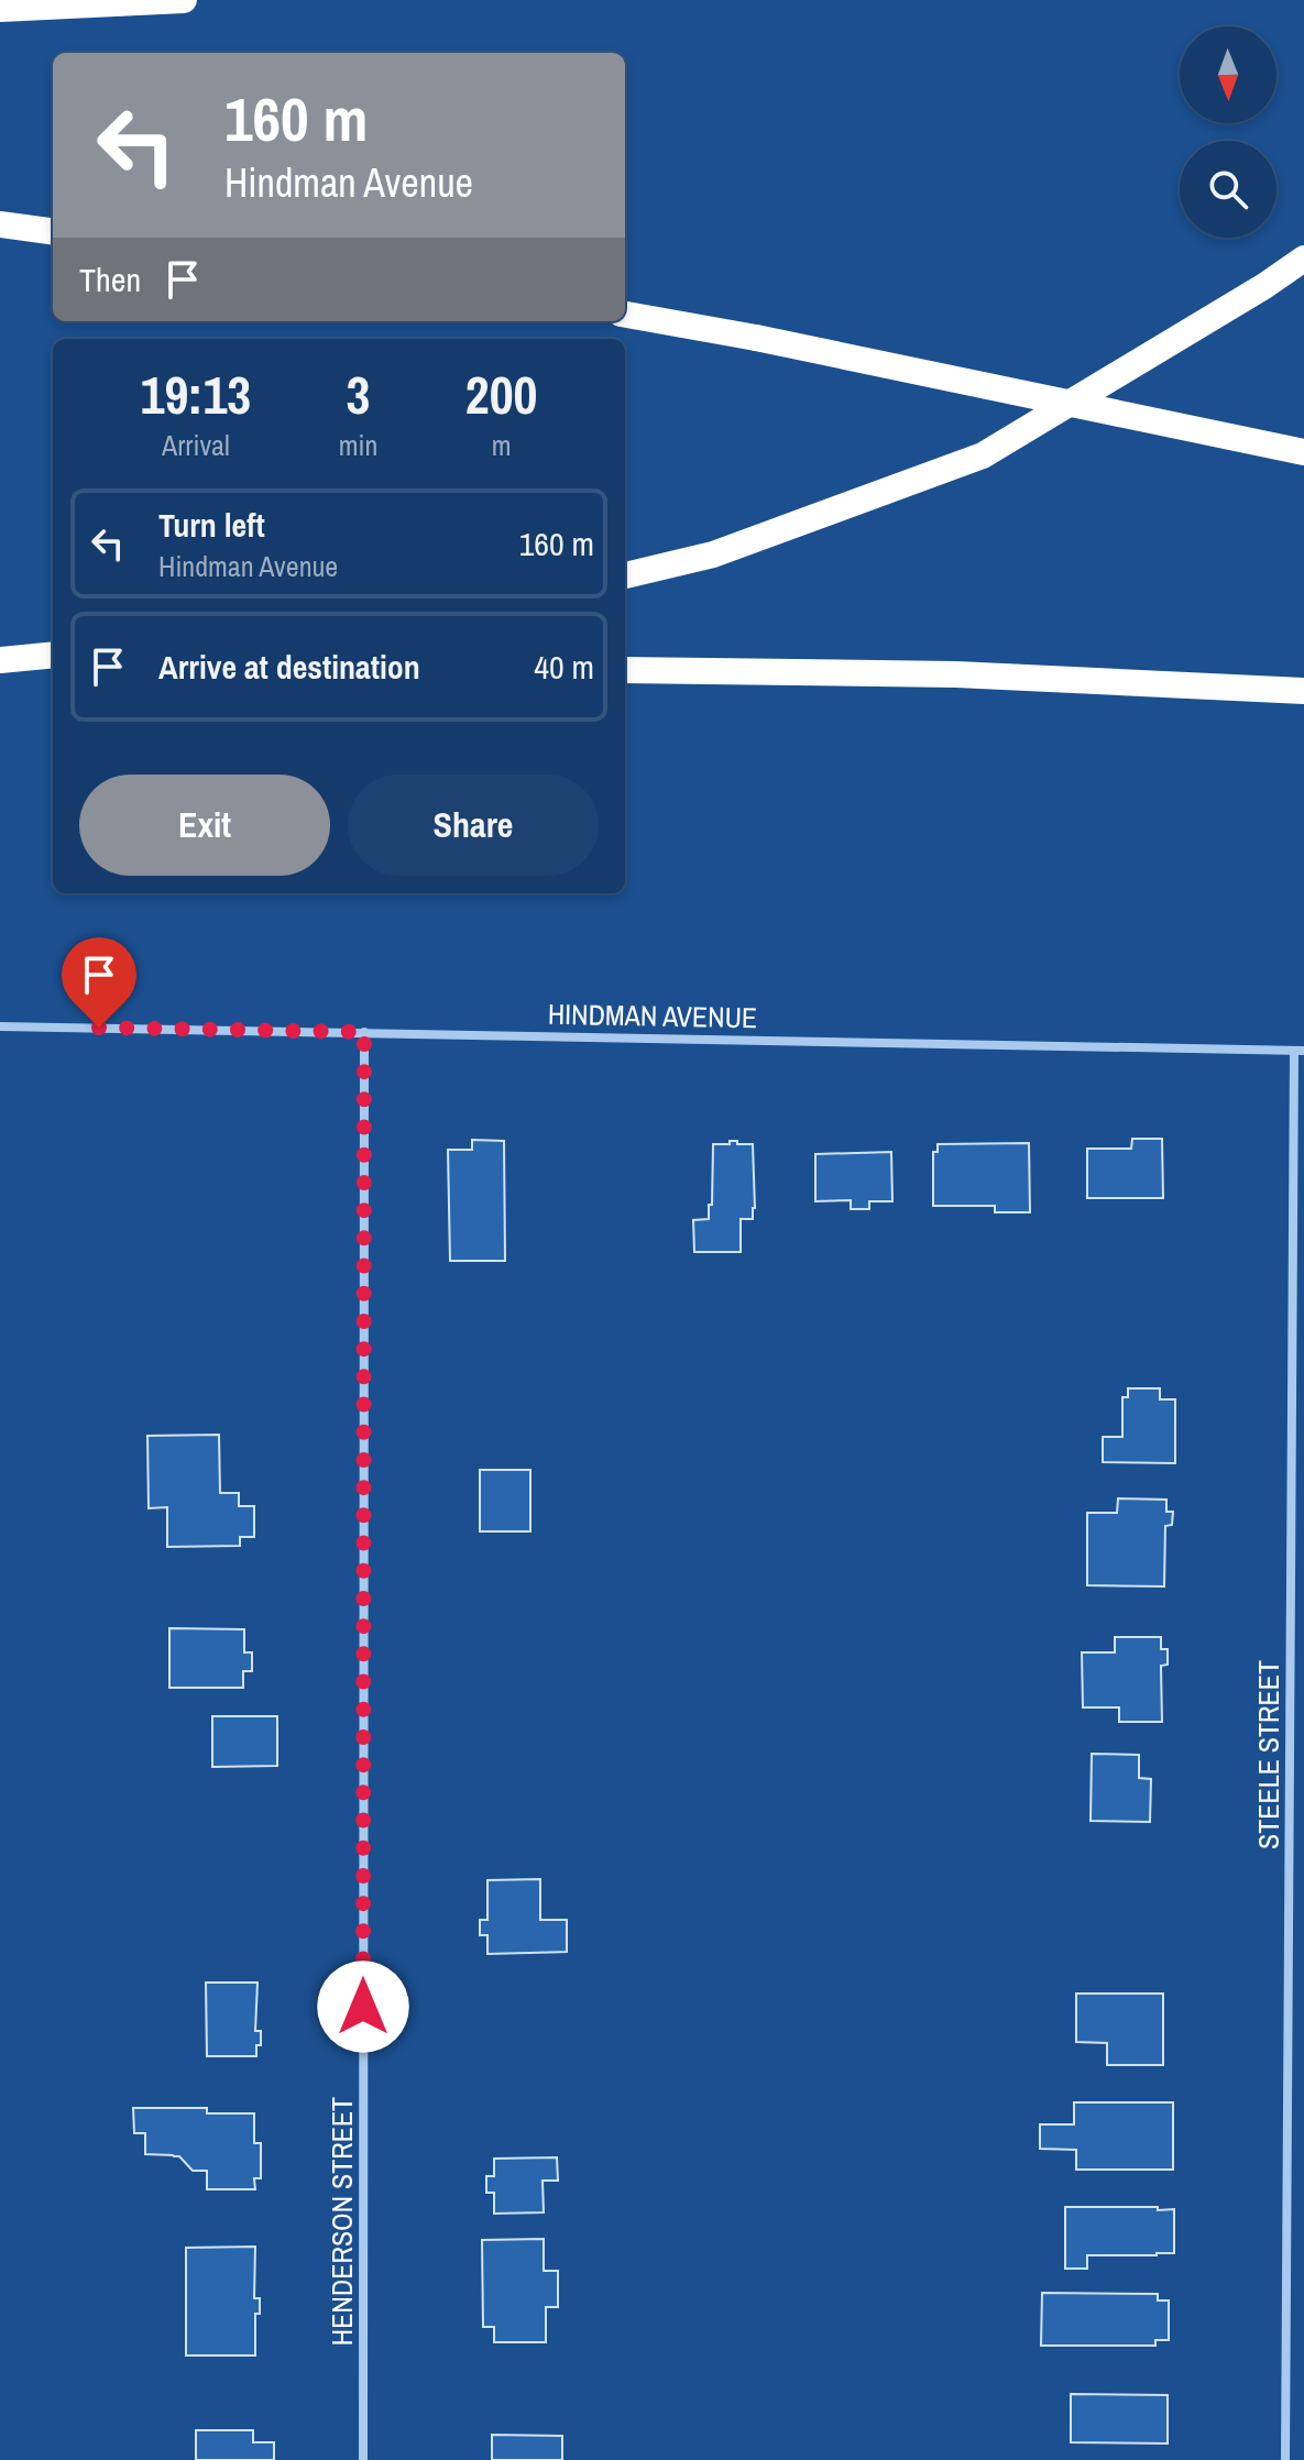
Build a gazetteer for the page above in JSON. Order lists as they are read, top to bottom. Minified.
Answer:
{"streets":{"street":["HINDMAN AVENUE","STEELE STREET","HENDERSON STREET"]},"crossings":[["HINDMAN AVENUE","STEELE STREET"],["HINDMAN AVENUE","HENDERSON STREET"]],"north":"bottom","page":{"turn":["160 m","Hindman Avenue"],"then":"Then","eta":["19:13","Arrival","3","min","200","m"],"list":[{"name":"Turn left","note":"Hindman Avenue","value":"160 m"},{"name":"Arrive at destination","value":"40 m"}],"buttons":["Exit","Share"]}}
